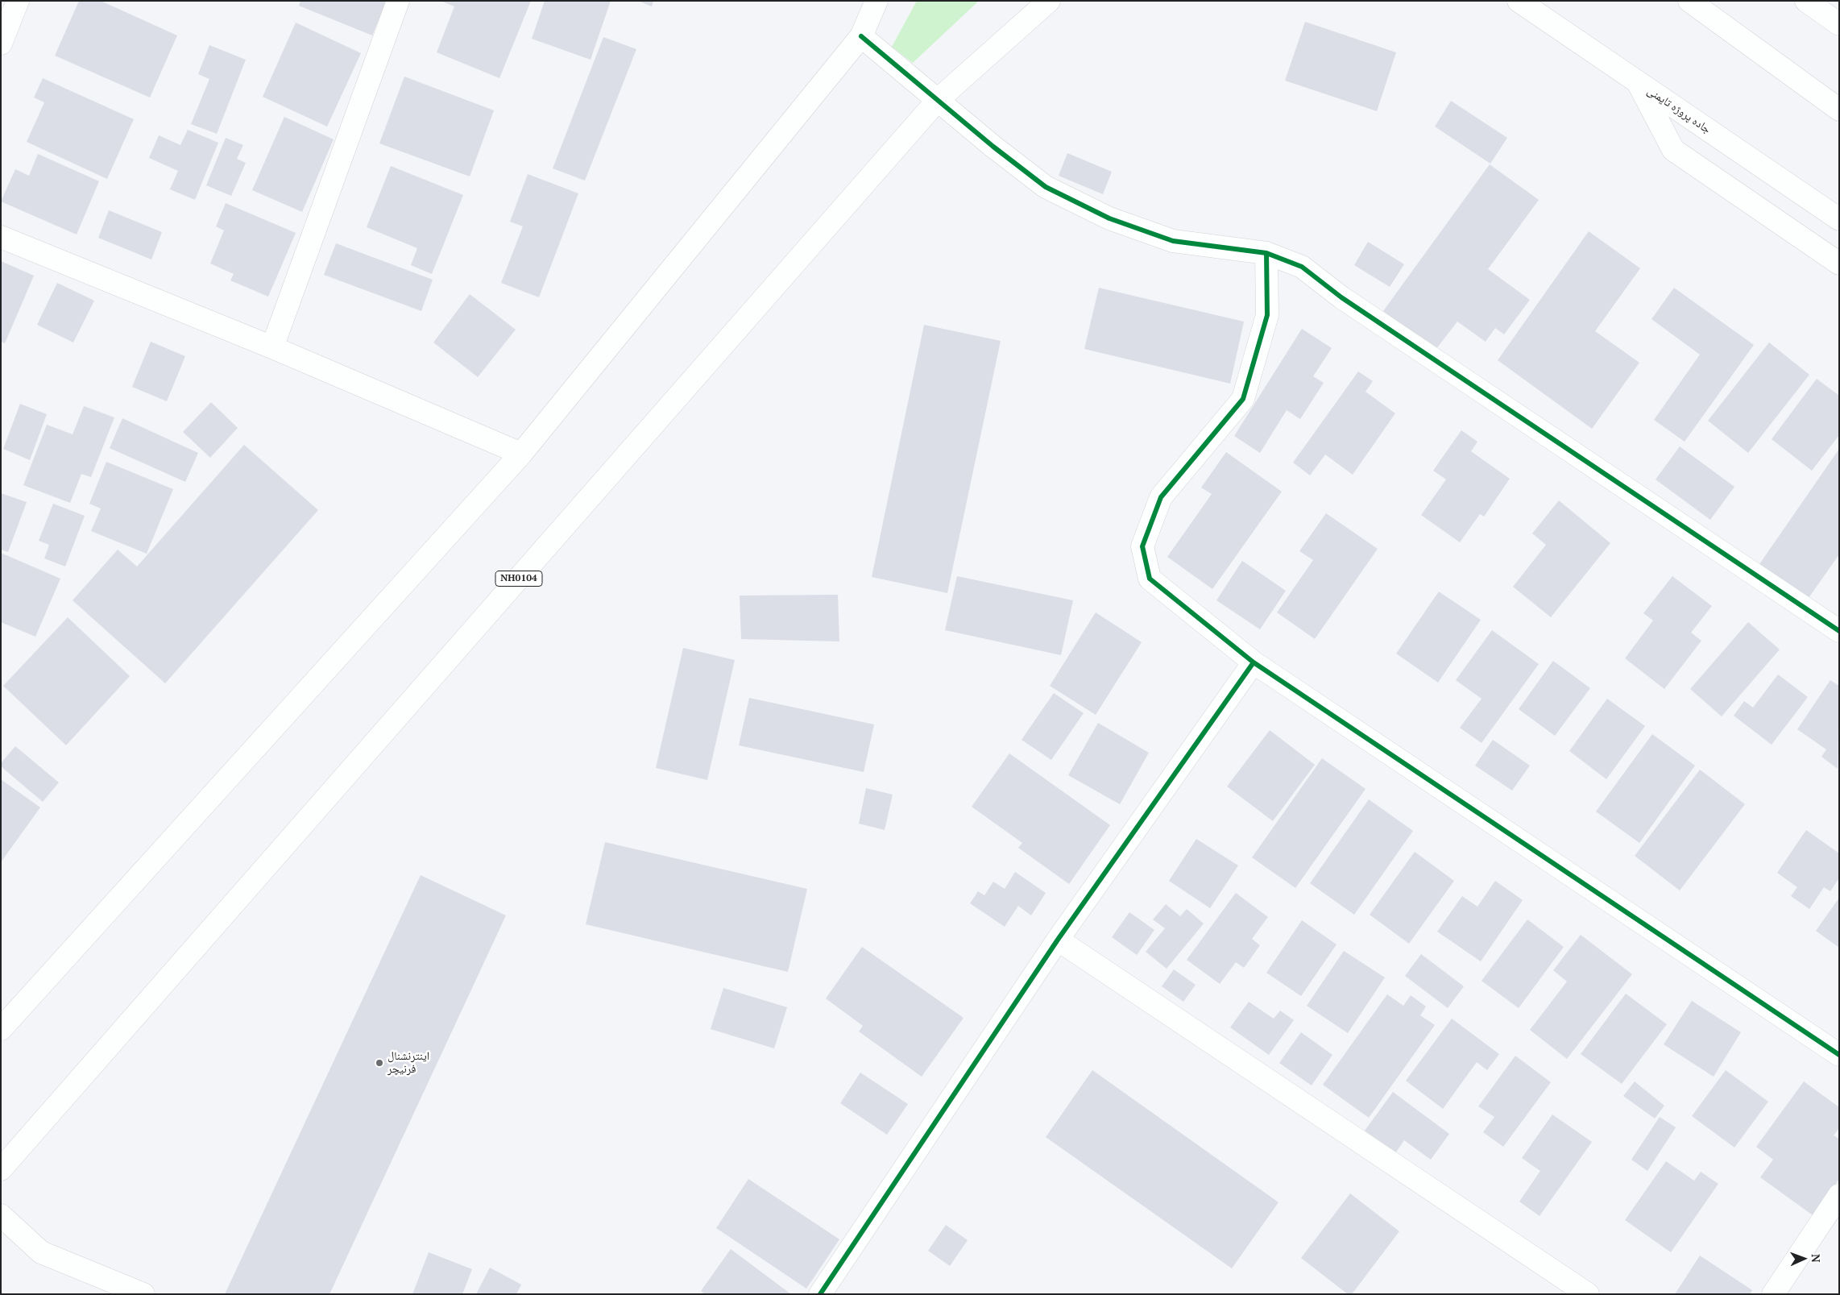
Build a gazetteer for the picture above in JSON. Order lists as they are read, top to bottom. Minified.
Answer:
{"streets":{"main road":["جاده پروژه تایمنی","NH0104"]},"places":["اینترنشنال فرنیچر"],"north":"right"}
